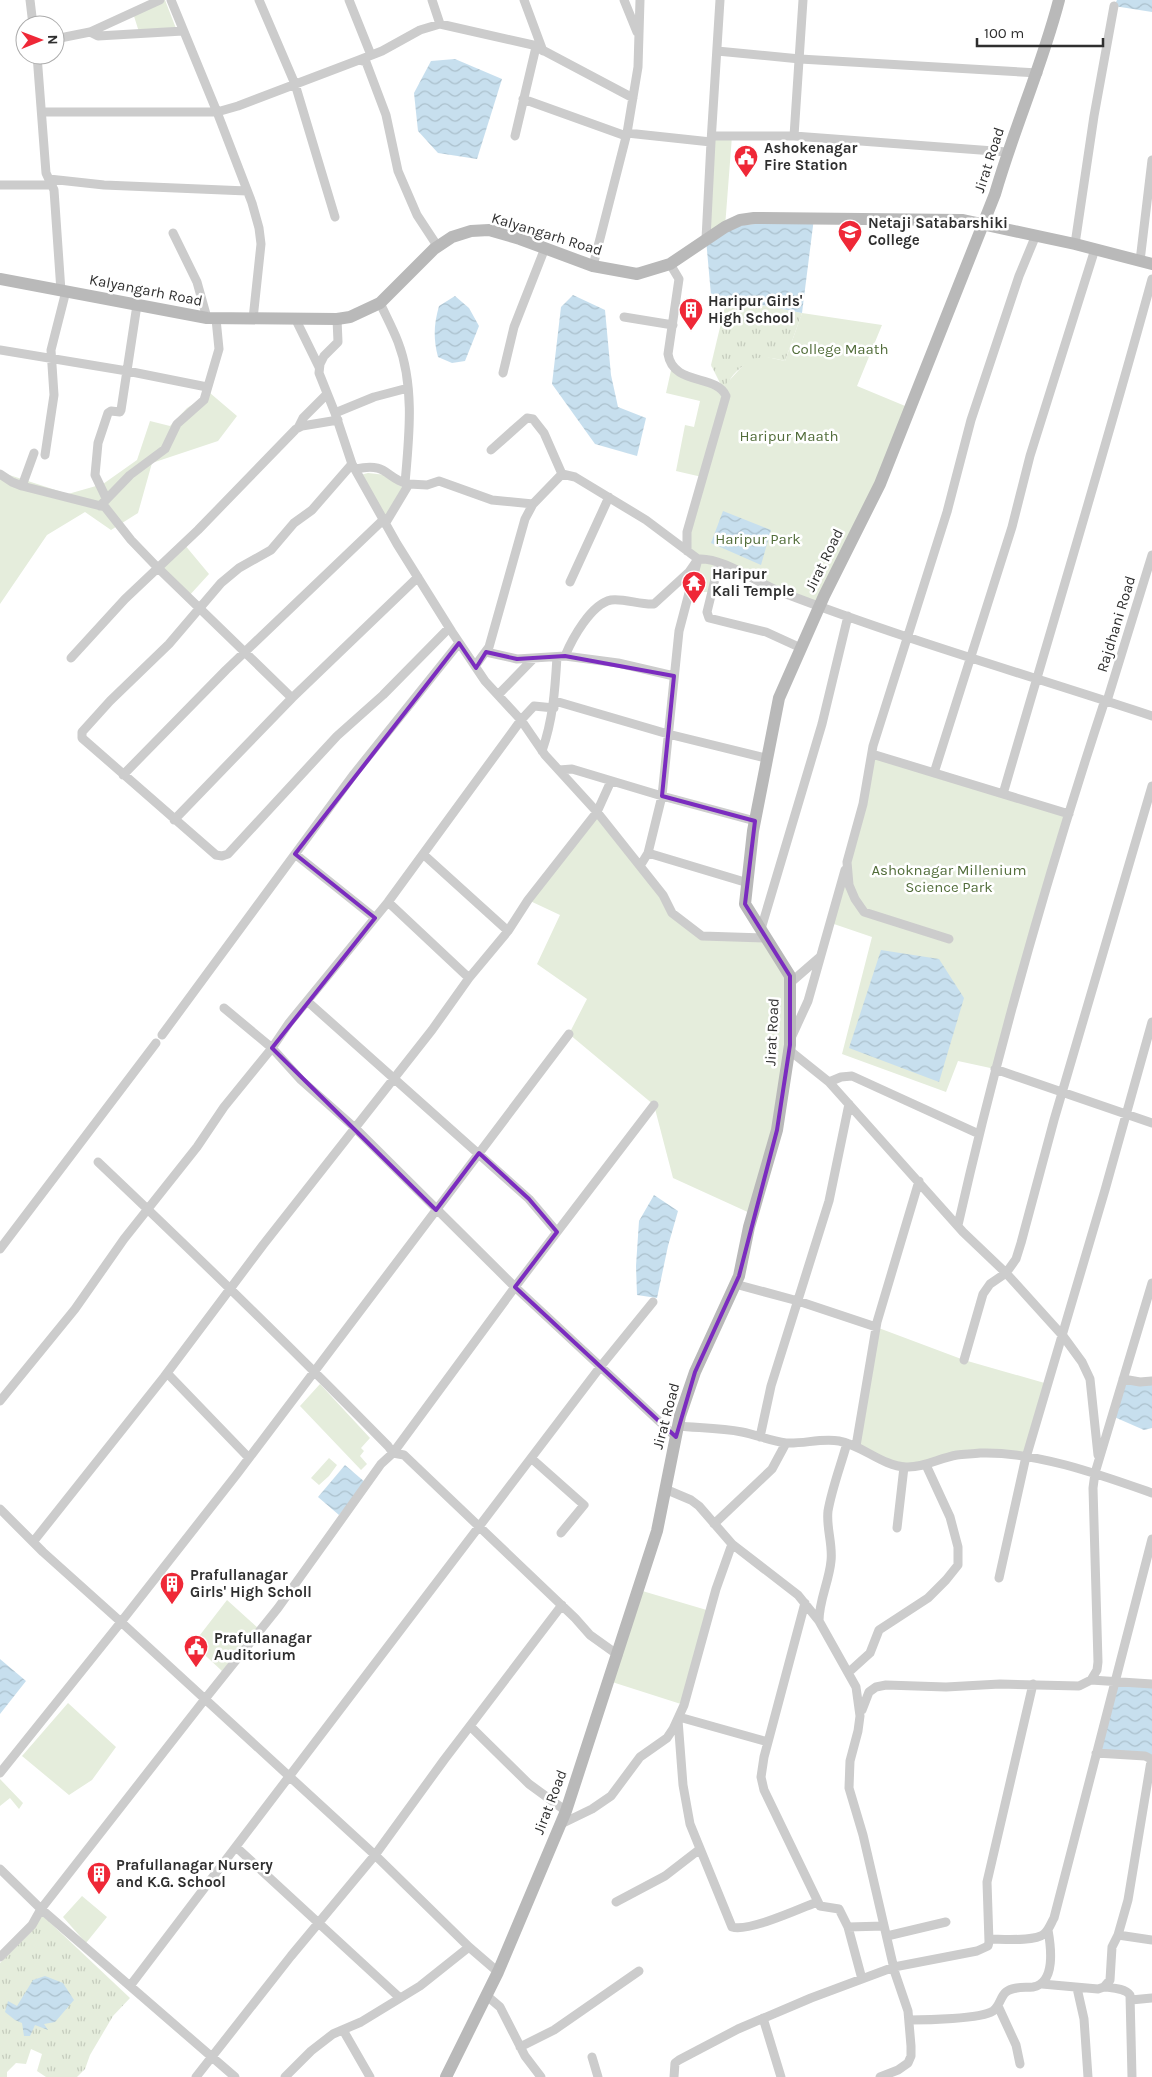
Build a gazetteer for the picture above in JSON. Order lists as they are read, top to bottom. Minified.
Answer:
{"streets":{"main road":["Jirat Road","Kalyangarh Road"],"street":["Rajdhani Road"]},"crossings":[["Jirat Road","Kalyangarh Road"]],"parks":["College Maath","Haripur Maath","Haripur Park","Ashoknagar Millenium Science Park"],"places":{"public building":["Ashokenagar Fire Station","Prafullanagar Auditorium"],"school or university":["Netaji Satabarshiki College"],"building":["Haripur Girls' High School","Prafullanagar Girls' High Scholl","Prafullanagar Nursery and K.G. School"],"temple":["Haripur Kali Temple"]},"scale_bar":"100 m","north":"right"}
